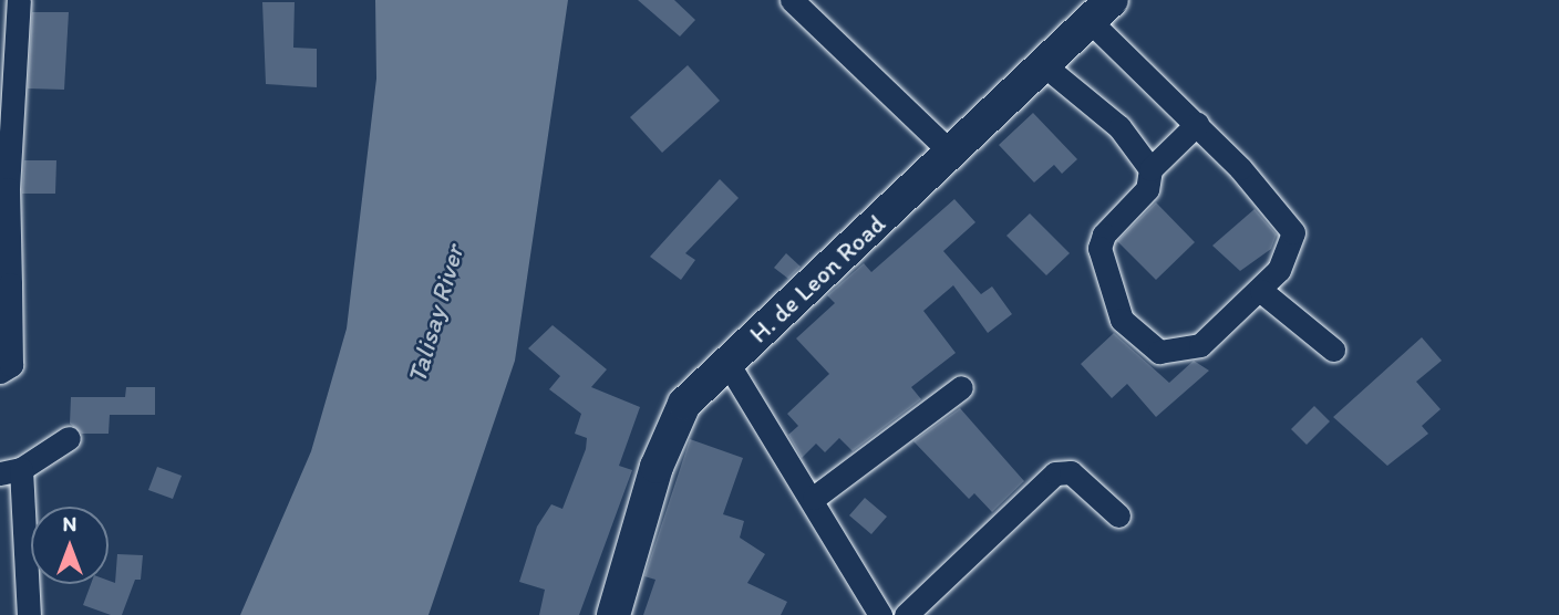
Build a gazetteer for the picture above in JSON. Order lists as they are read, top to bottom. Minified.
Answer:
{"streets":{"street":["H. de Leon Road"]},"water":["Talisay River"],"north":"top"}
